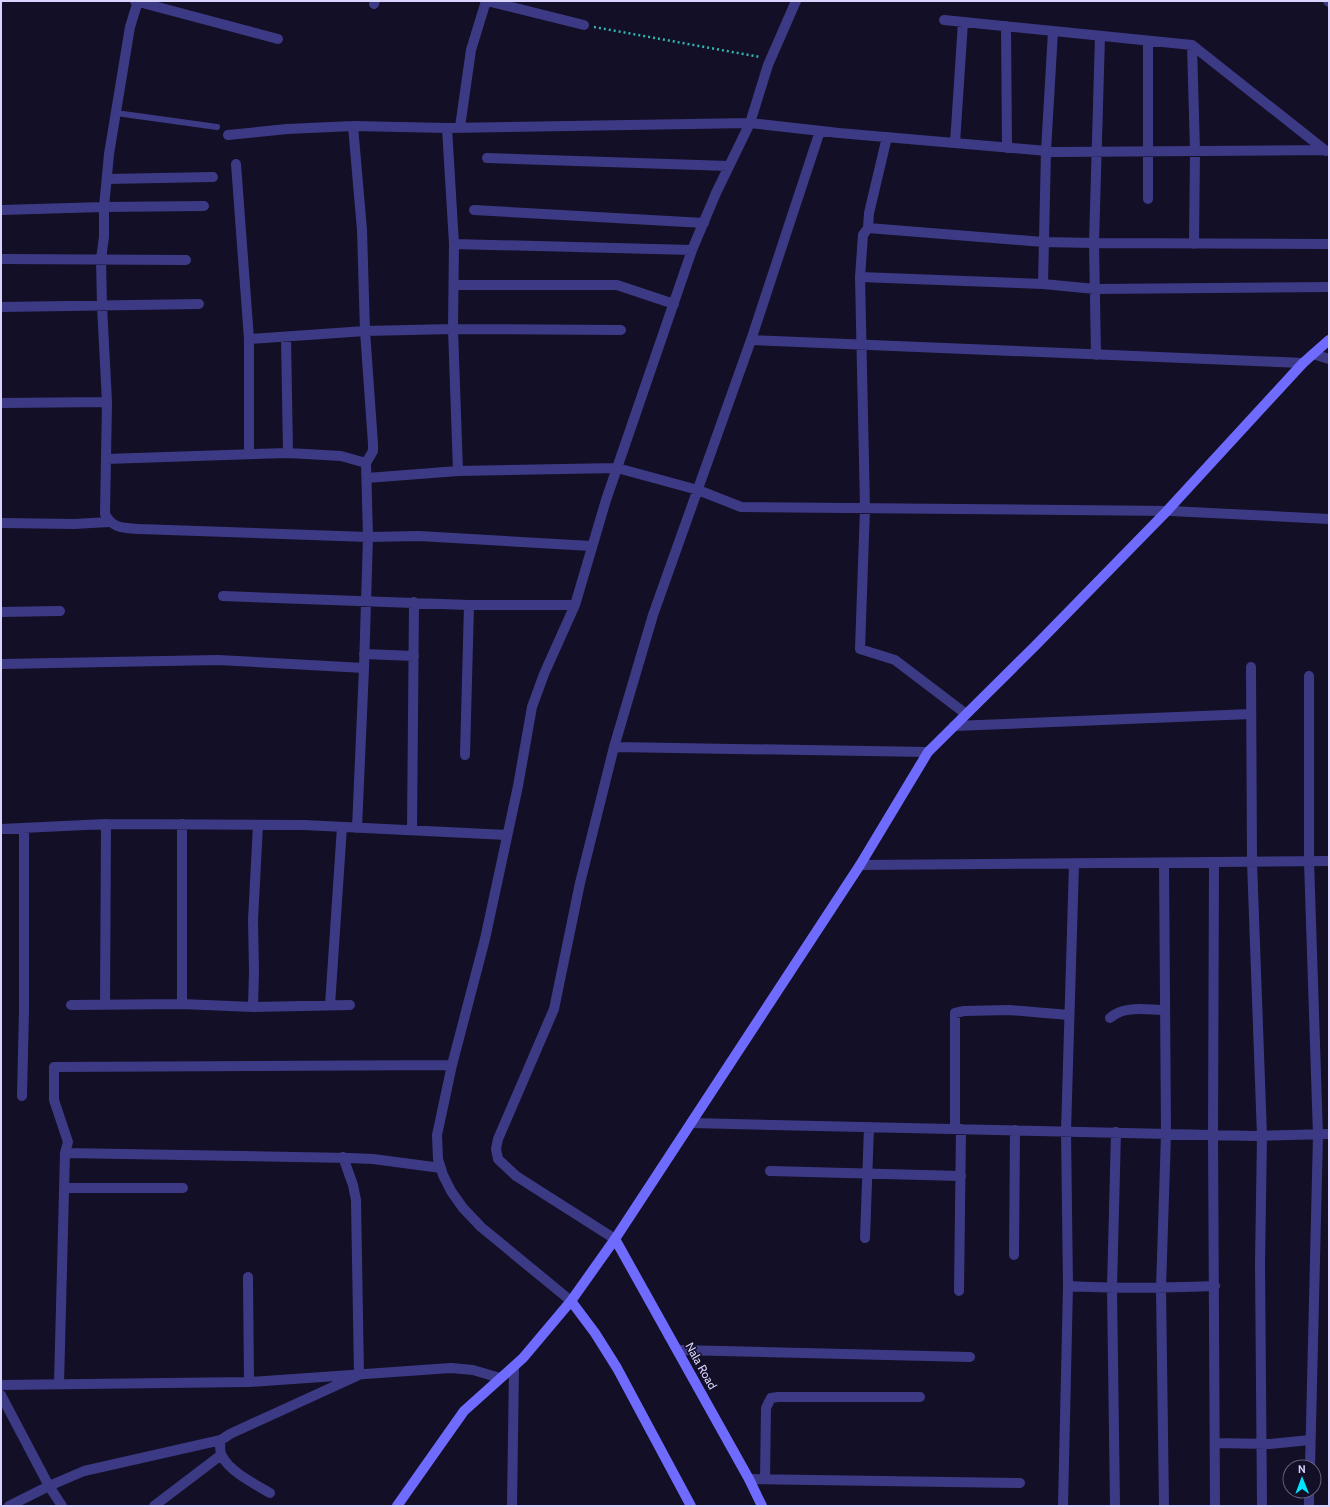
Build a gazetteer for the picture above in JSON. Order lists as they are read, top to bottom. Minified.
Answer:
{"streets":{"street":["Nala Road"]},"north":"top"}
